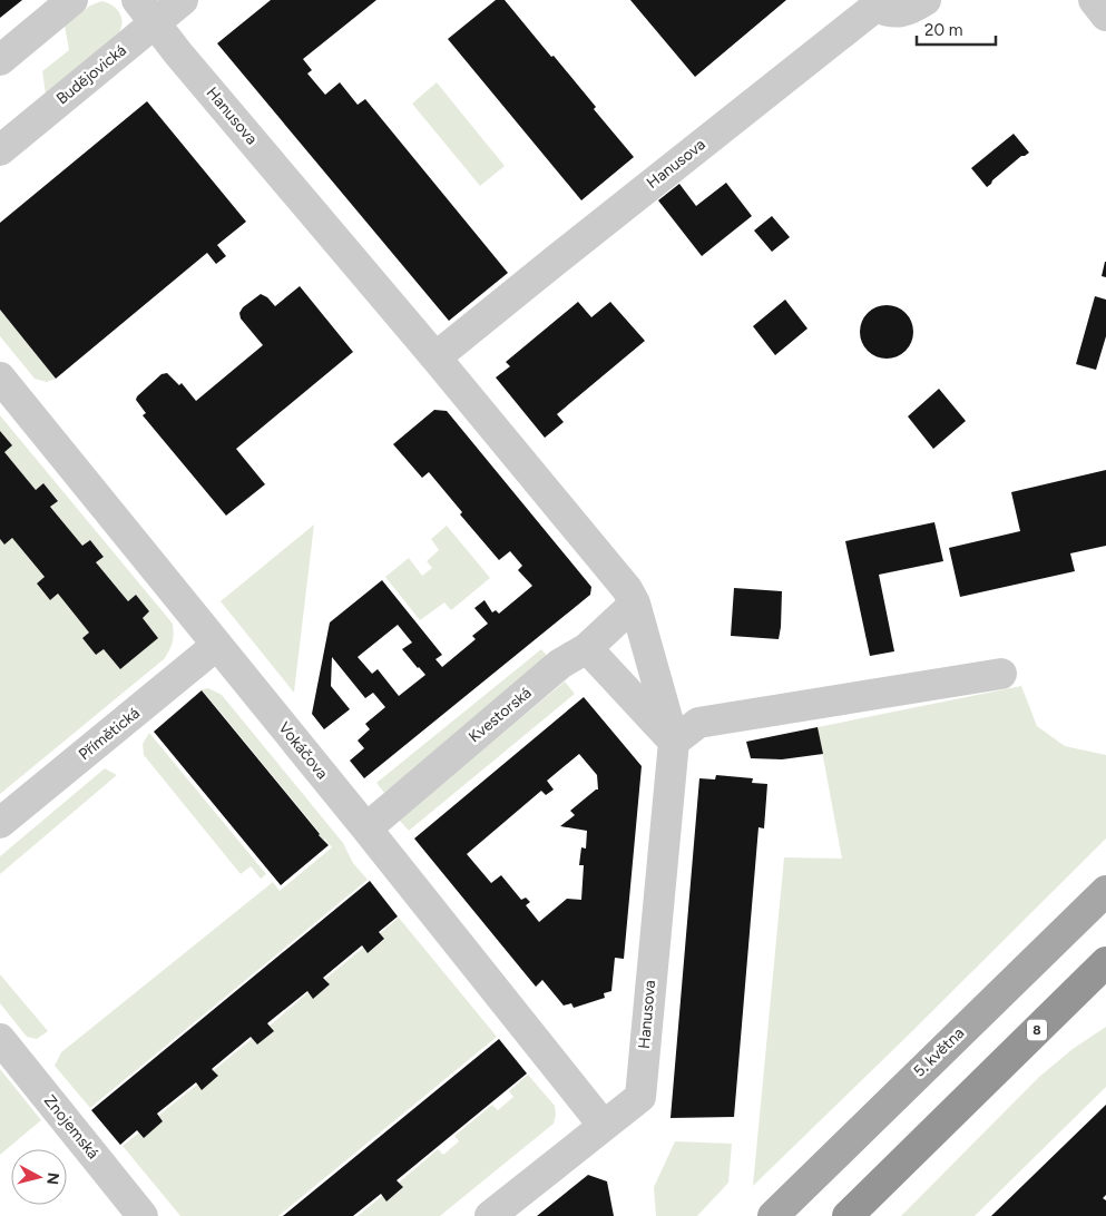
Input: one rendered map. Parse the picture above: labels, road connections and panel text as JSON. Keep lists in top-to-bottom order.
{
  "streets": {
    "highway": ["8"],
    "main road": ["5. května"],
    "street": [
      "Budějovická",
      "Hanusova",
      "Kvestorská",
      "Přímětická",
      "Vokáčova",
      "Znojemská"
    ]
  },
  "crossings": [
    ["Budějovická", "Hanusova"],
    ["Hanusova", "Kvestorská"],
    ["Hanusova", "Vokáčova"],
    ["Kvestorská", "Vokáčova"],
    ["Přímětická", "Vokáčova"]
  ],
  "scale_bar": "20 m",
  "north": "right"
}
